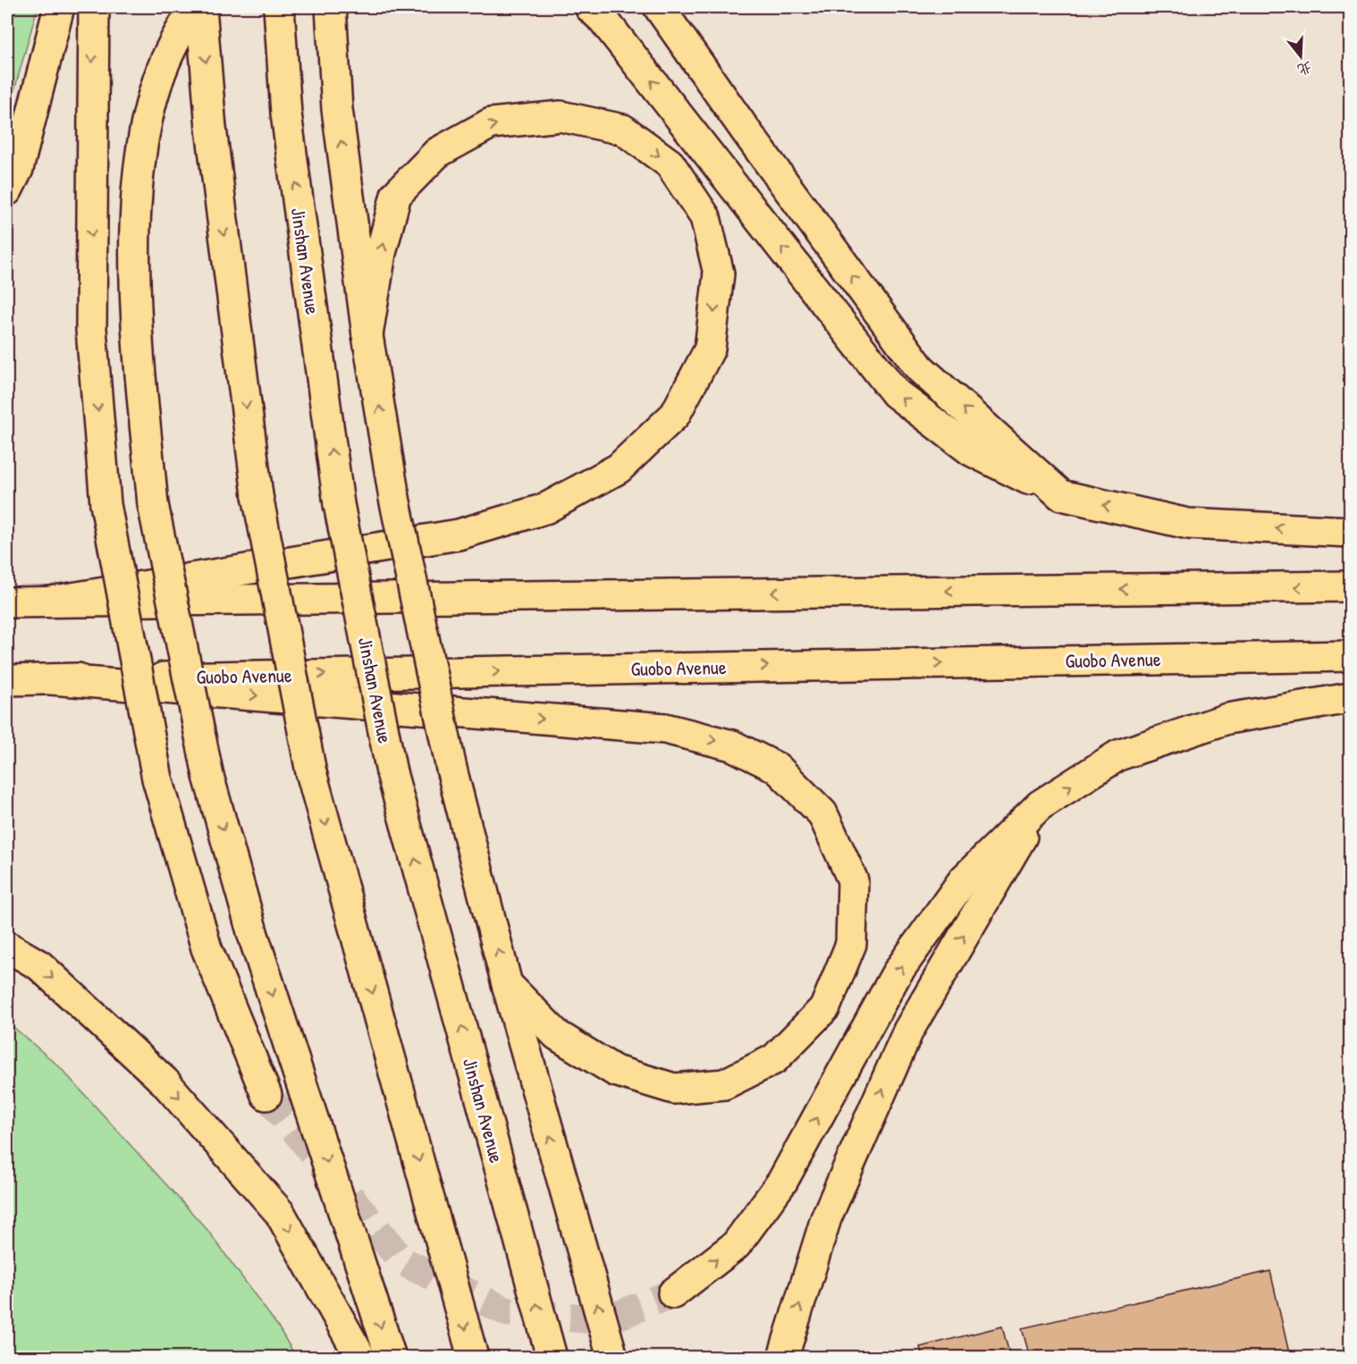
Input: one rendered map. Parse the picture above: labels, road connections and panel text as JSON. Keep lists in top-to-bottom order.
{
  "streets": {
    "main road": ["Jinshan Avenue", "Guobo Avenue"]
  },
  "north": "bottom"
}
